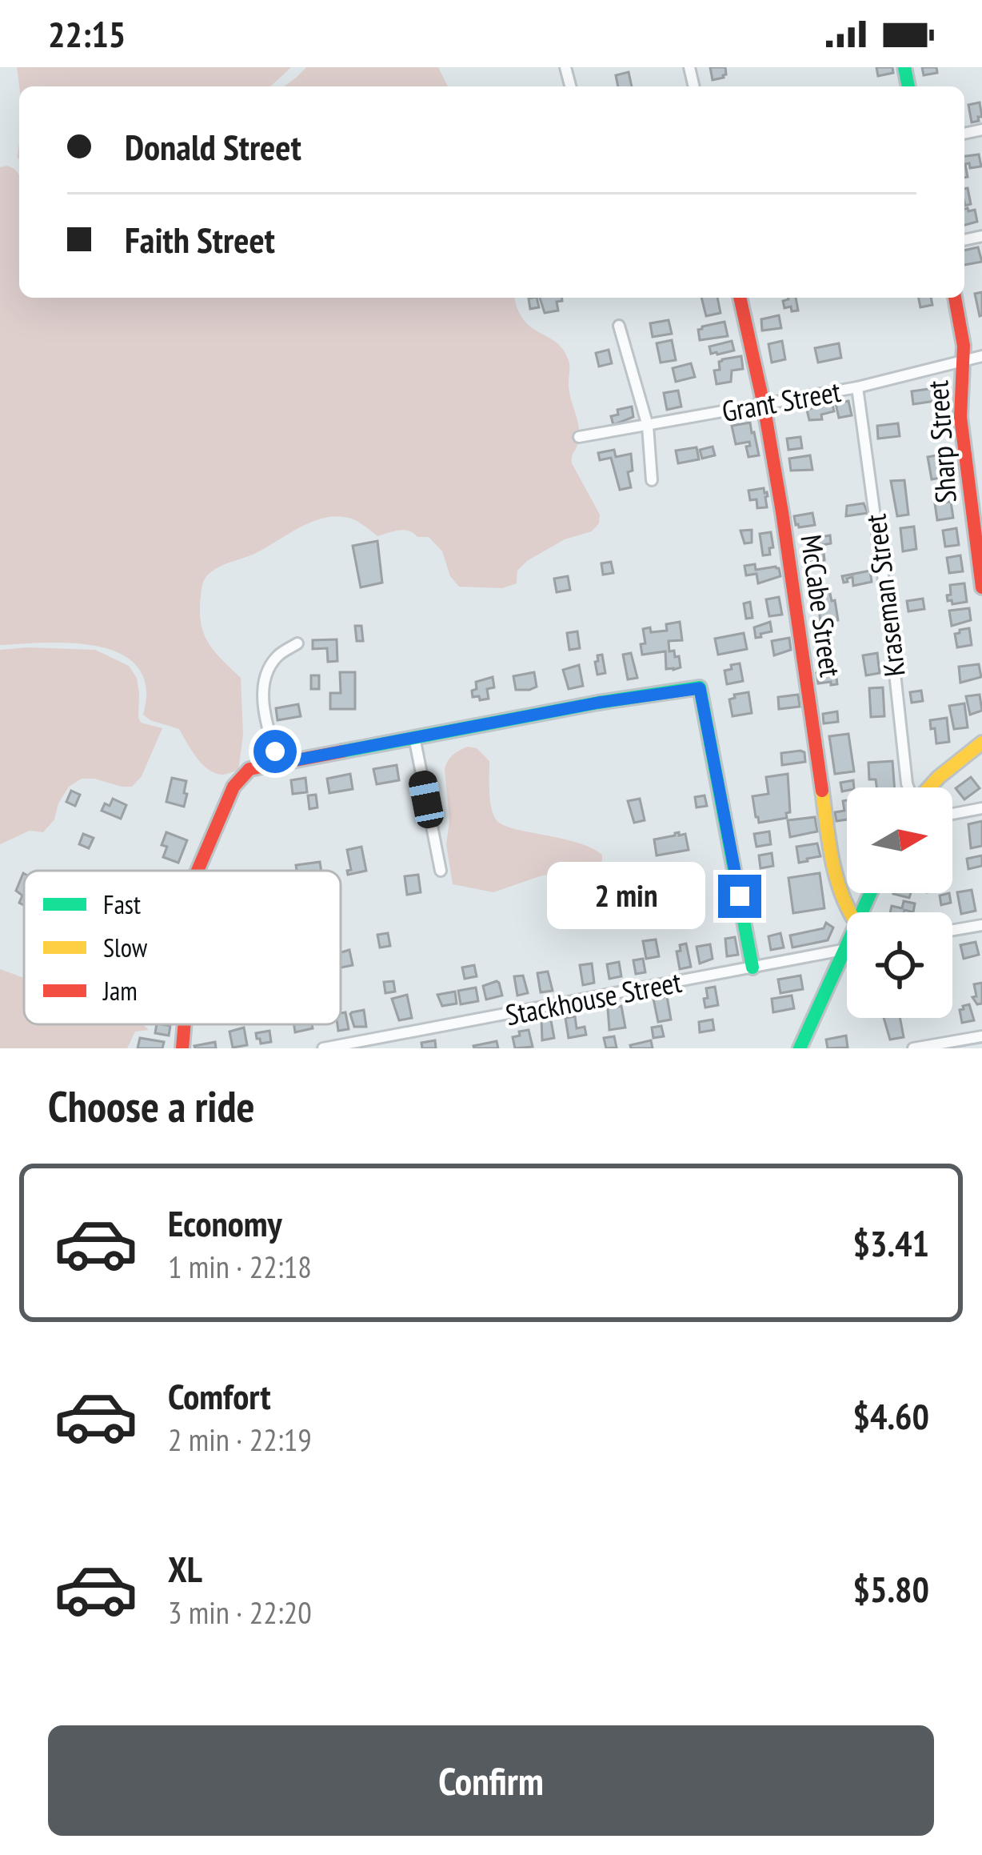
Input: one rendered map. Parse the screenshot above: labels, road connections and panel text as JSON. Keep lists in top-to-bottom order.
{
  "streets": {
    "street": [
      "Grant Street",
      "Sharp Street",
      "Kraseman Street",
      "McCabe Street",
      "Stackhouse Street"
    ]
  },
  "crossings": [
    ["Grant Street", "Sharp Street"],
    ["Grant Street", "Kraseman Street"],
    ["Grant Street", "McCabe Street"]
  ],
  "legend": ["Fast", "Slow", "Jam"],
  "north": "right",
  "page": {
    "status": "22:15",
    "banner": ["Donald Street", "Faith Street"],
    "bubble": "2 min",
    "heading": "Choose a ride",
    "list": [
      {
        "name": "Economy",
        "note": "1 min · 22:18",
        "value": "$3.41"
      },
      {
        "name": "Comfort",
        "note": "2 min · 22:19",
        "value": "$4.60"
      },
      {
        "name": "XL",
        "note": "3 min · 22:20",
        "value": "$5.80"
      }
    ],
    "buttons": "Confirm"
  }
}
